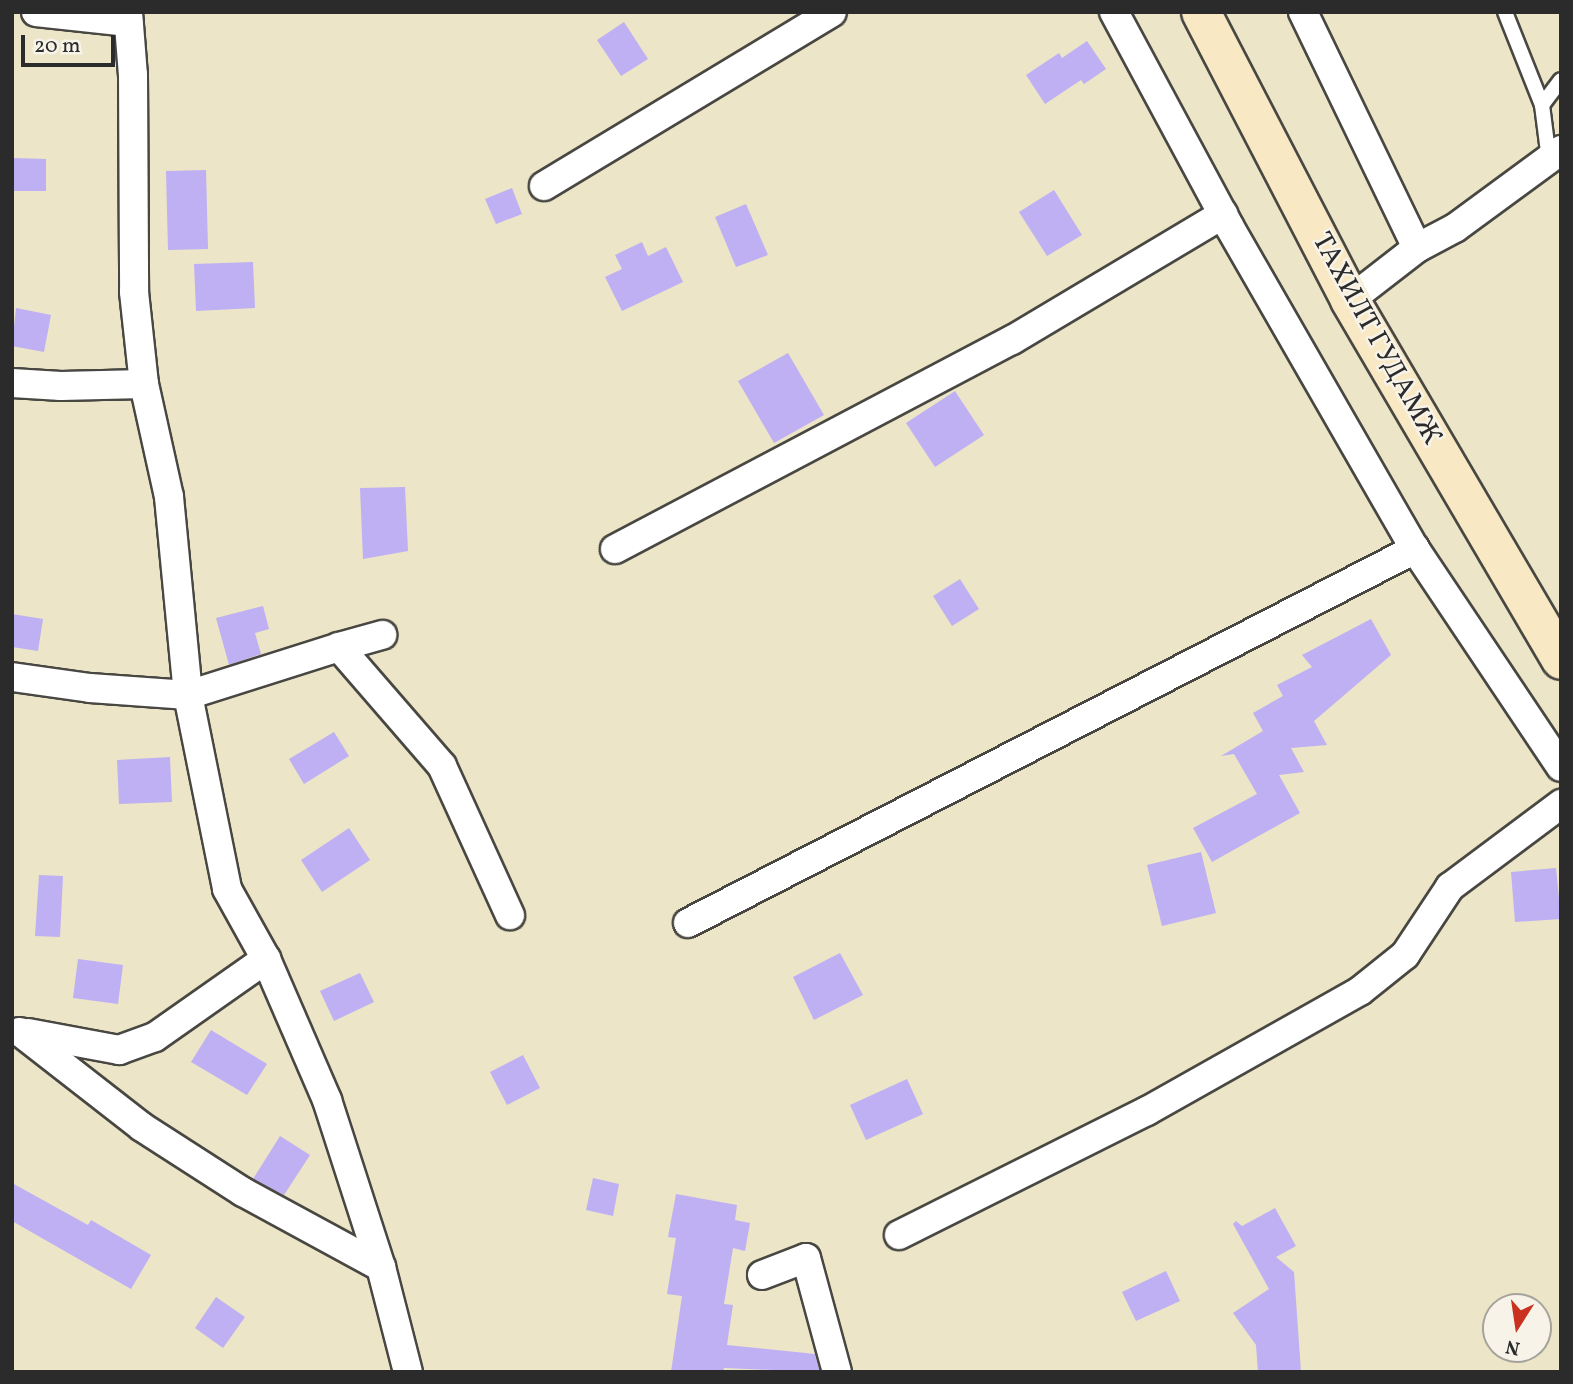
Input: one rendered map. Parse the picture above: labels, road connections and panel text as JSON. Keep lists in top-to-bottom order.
{
  "streets": {
    "main road": ["ТАХИЛТ ГУДАМЖ"]
  },
  "scale_bar": "20 m",
  "north": "bottom"
}
